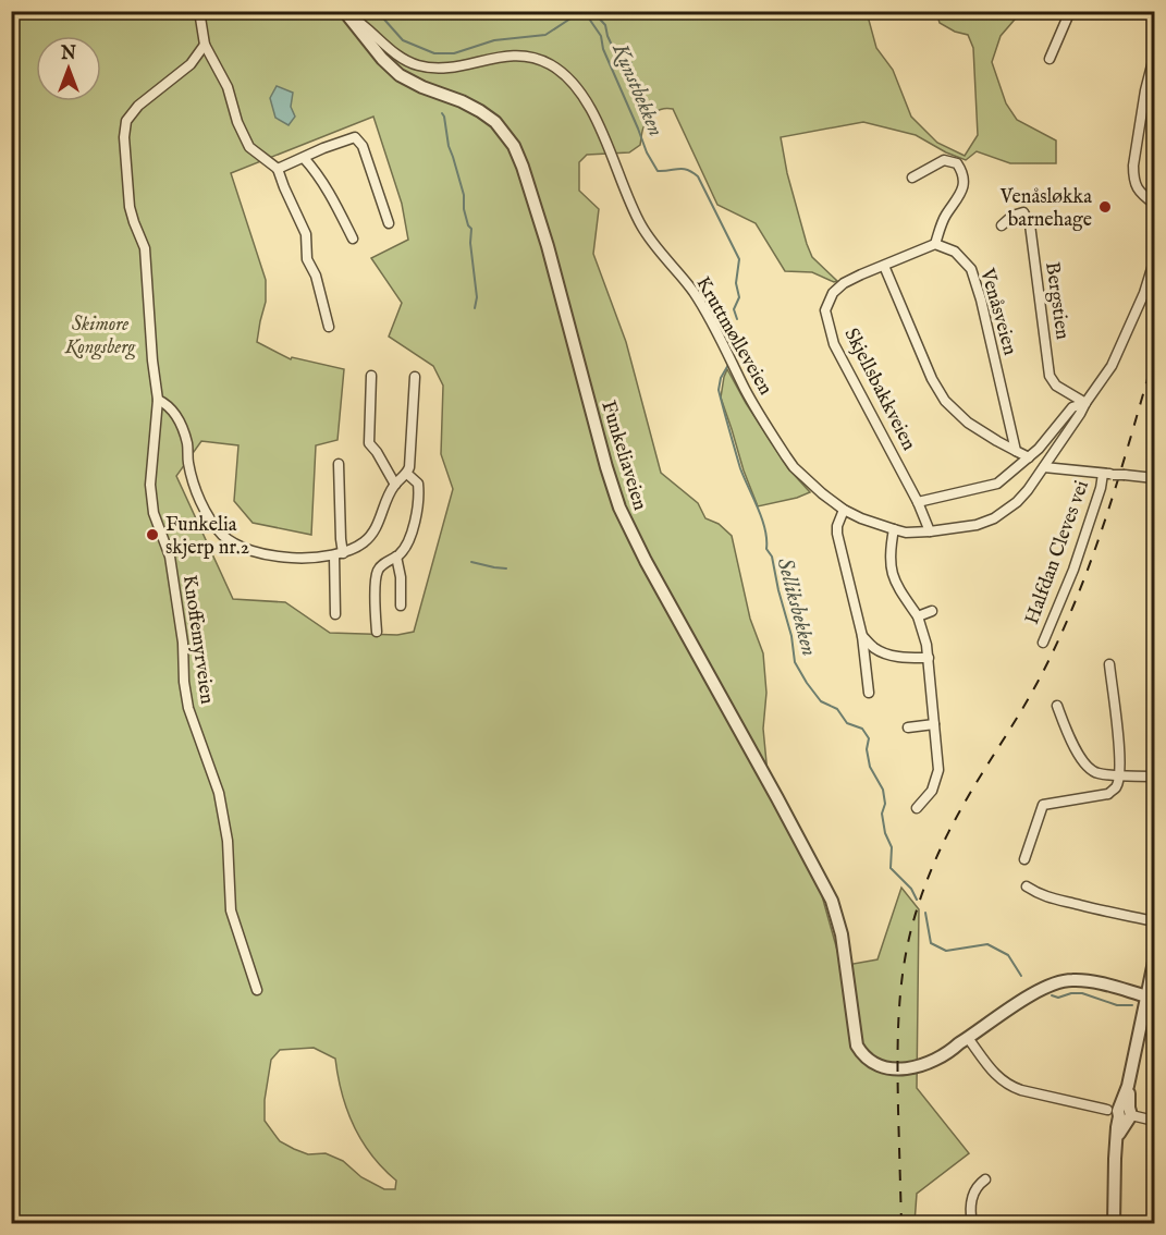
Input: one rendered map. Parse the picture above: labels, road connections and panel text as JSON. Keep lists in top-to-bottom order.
{
  "streets": {
    "street": [
      "Bergstien",
      "Venåsveien",
      "Kruttmølleveien",
      "Skjellsbakkveien",
      "Funkeliaveien",
      "Halfdan Cleves vei",
      "Knoffemyrveien"
    ]
  },
  "crossings": [
    ["Bergstien", "Kruttmølleveien"],
    ["Venåsveien", "Skjellsbakkveien"],
    ["Kruttmølleveien", "Skjellsbakkveien"],
    ["Kruttmølleveien", "Funkeliaveien"]
  ],
  "water": ["Kunstbekken", "Selliksbekken"],
  "parks": ["Skimore Kongsberg"],
  "places": ["Venåsløkka barnehage", "Funkelia skjerp nr.2"],
  "north": "top"
}
